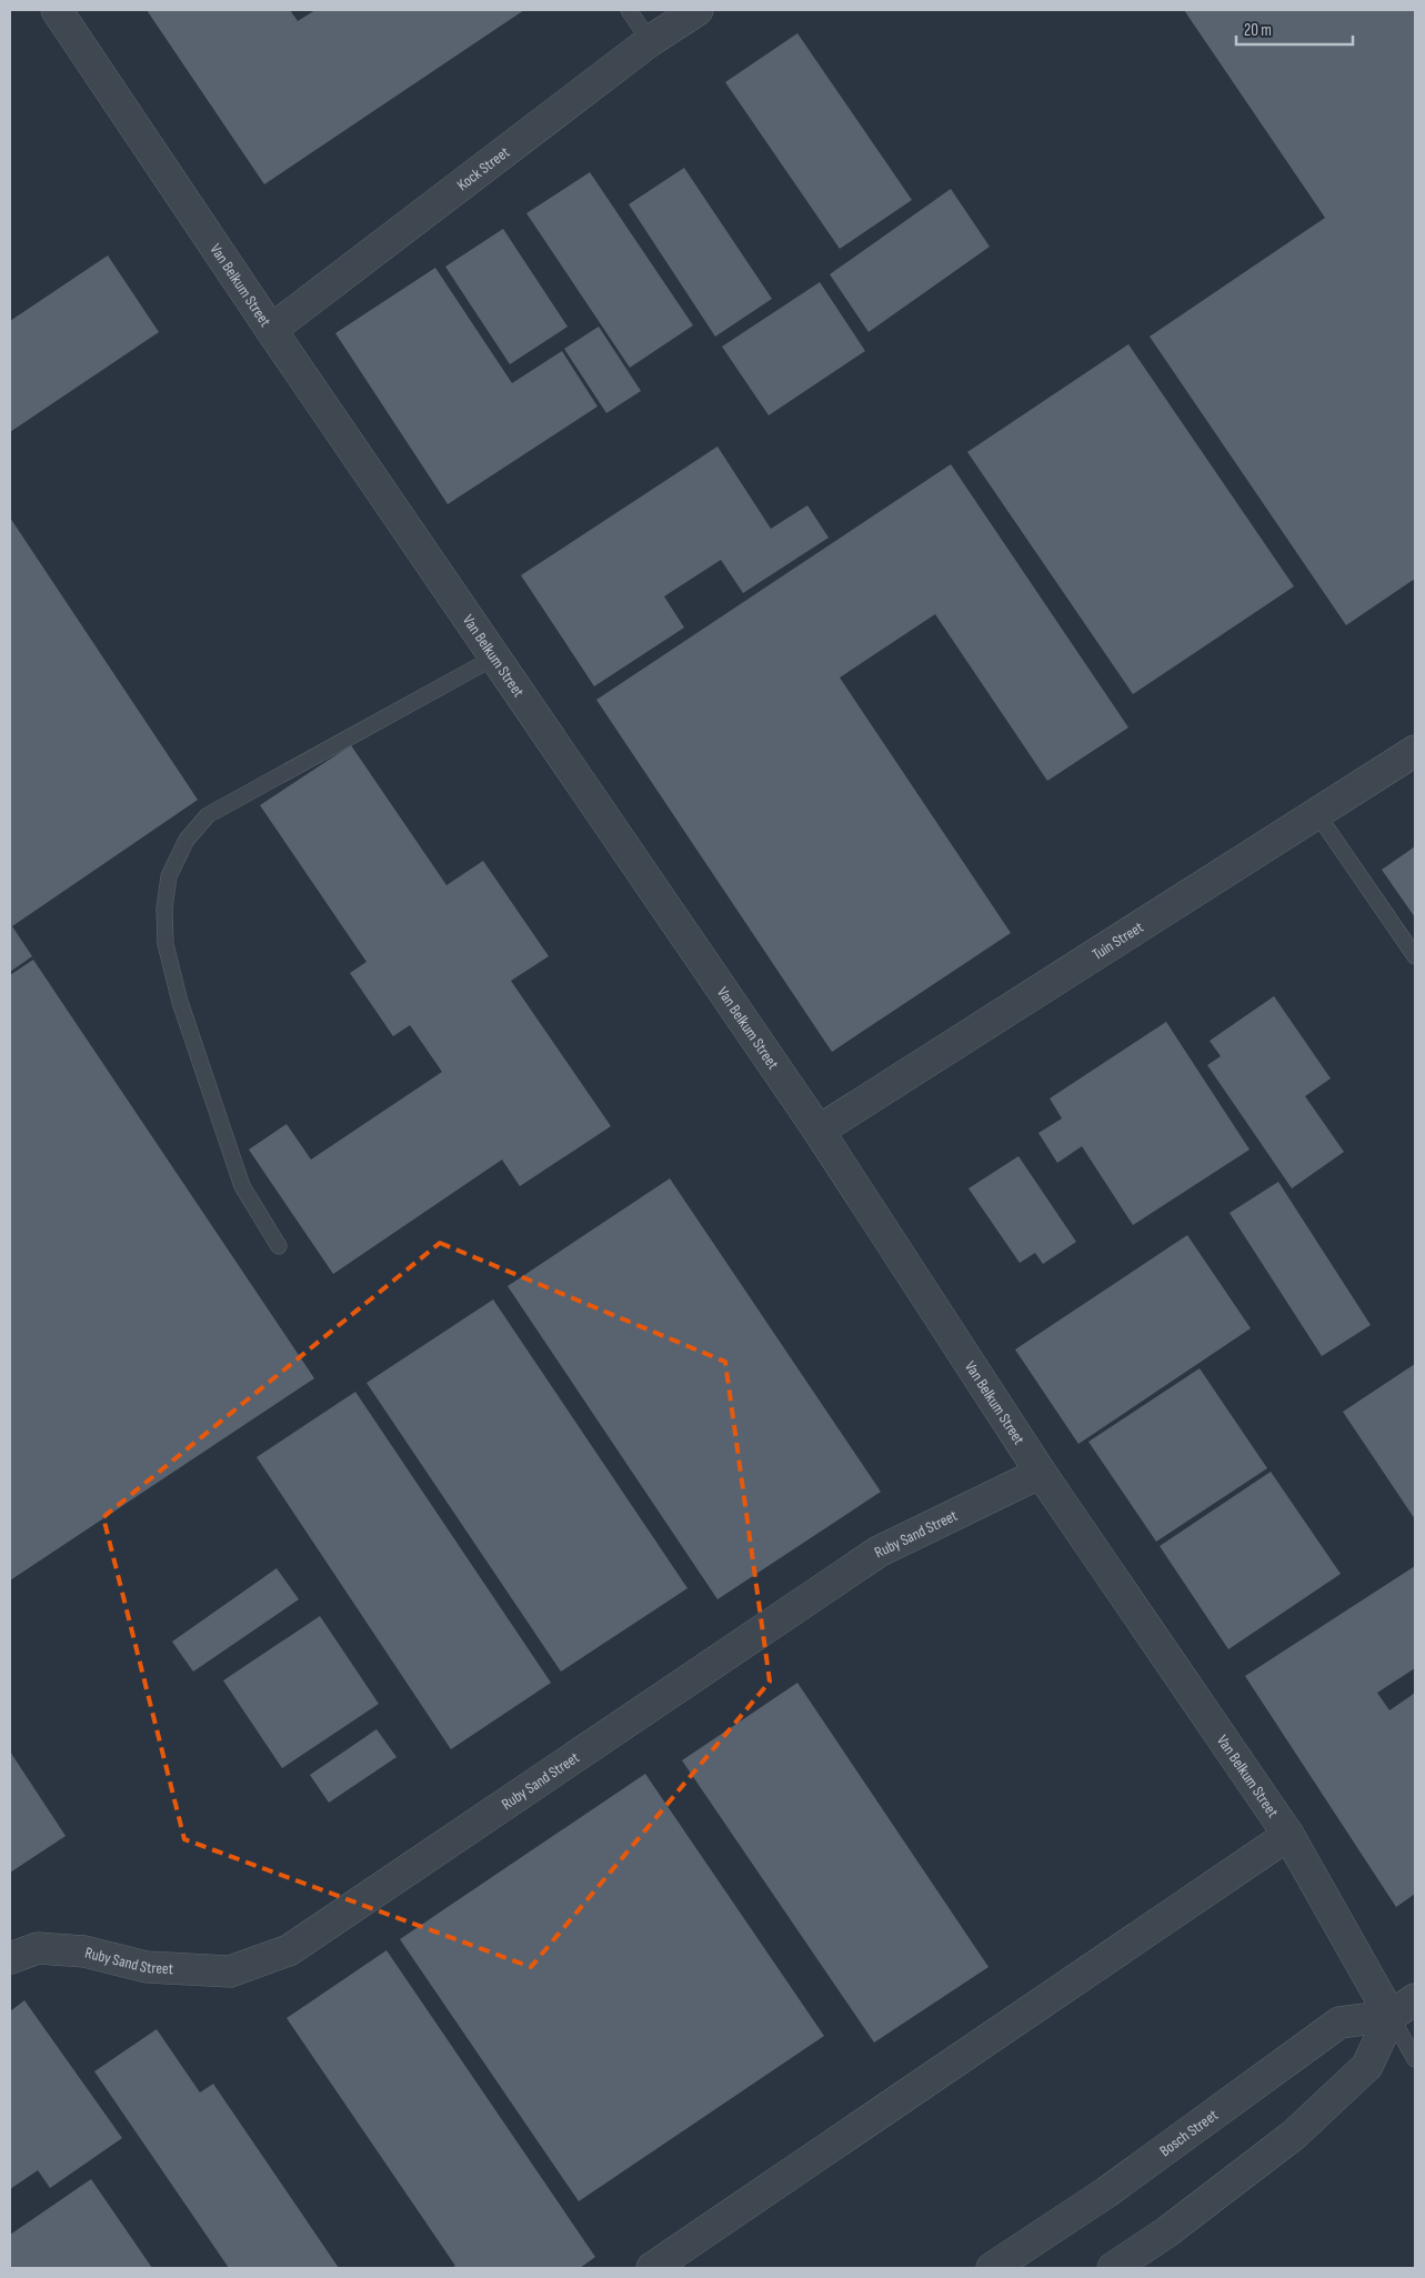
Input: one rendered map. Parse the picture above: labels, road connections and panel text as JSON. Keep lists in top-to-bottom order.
{
  "streets": {
    "street": [
      "Kock Street",
      "Van Belkum Street",
      "Tuin Street",
      "Ruby Sand Street",
      "Bosch Street"
    ]
  },
  "crossings": [
    ["Kock Street", "Van Belkum Street"],
    ["Van Belkum Street", "Tuin Street"],
    ["Van Belkum Street", "Ruby Sand Street"],
    ["Van Belkum Street", "Bosch Street"]
  ],
  "scale_bar": "20 m"
}
